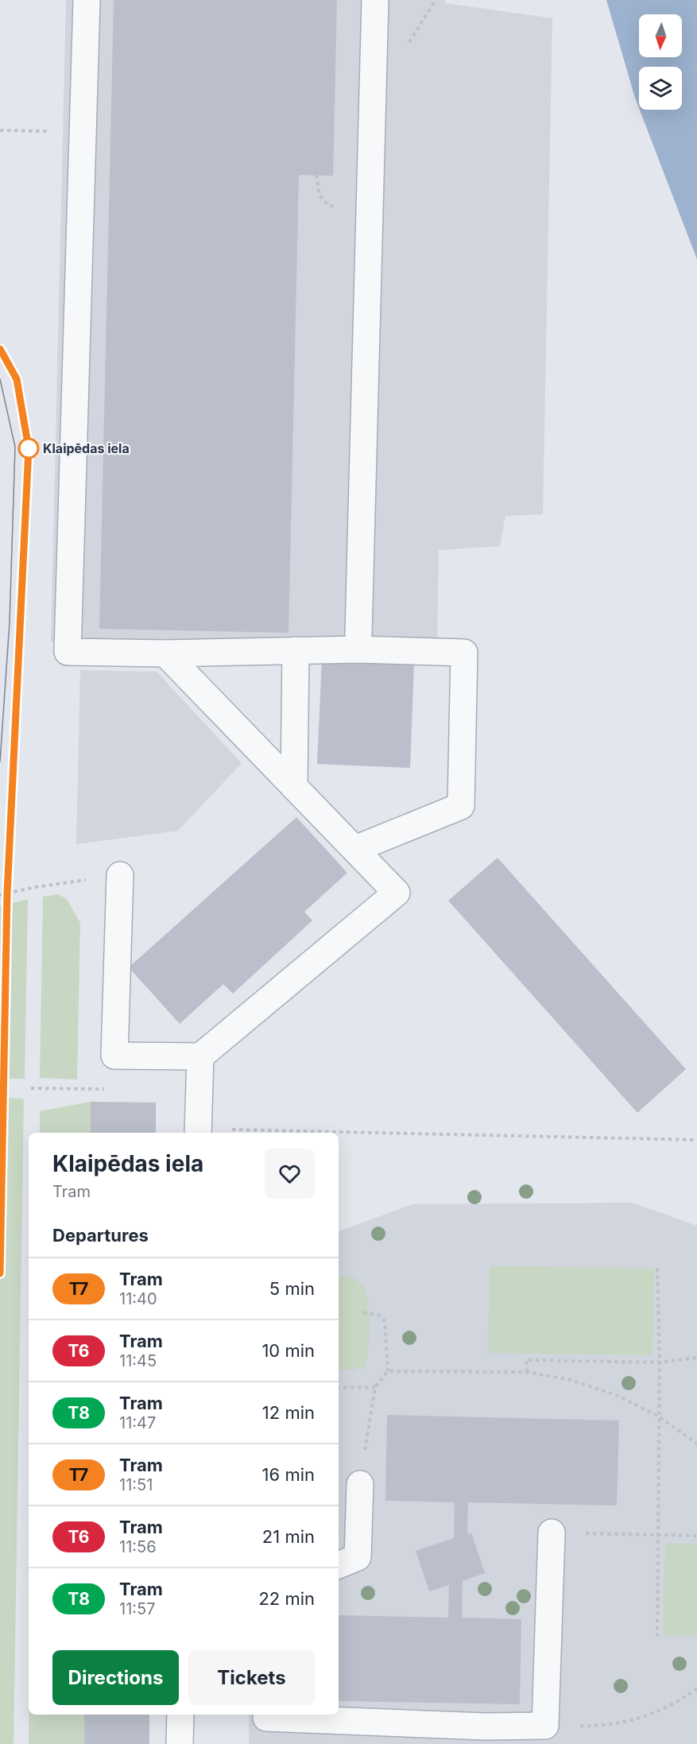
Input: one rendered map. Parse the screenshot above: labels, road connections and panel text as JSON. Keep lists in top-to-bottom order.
{
  "places": ["Klaipēdas iela"],
  "lines": ["tram line T7"],
  "north": "bottom",
  "page": {
    "heading": [
      ["Klaipēdas iela", "Tram"],
      "Departures"
    ],
    "list": [
      {
        "mark": "T7",
        "name": "Tram",
        "note": "11:40",
        "value": "5 min"
      },
      {
        "mark": "T6",
        "name": "Tram",
        "note": "11:45",
        "value": "10 min"
      },
      {
        "mark": "T8",
        "name": "Tram",
        "note": "11:47",
        "value": "12 min"
      },
      {
        "mark": "T7",
        "name": "Tram",
        "note": "11:51",
        "value": "16 min"
      },
      {
        "mark": "T6",
        "name": "Tram",
        "note": "11:56",
        "value": "21 min"
      },
      {
        "mark": "T8",
        "name": "Tram",
        "note": "11:57",
        "value": "22 min"
      }
    ],
    "buttons": ["Directions", "Tickets"]
  }
}
